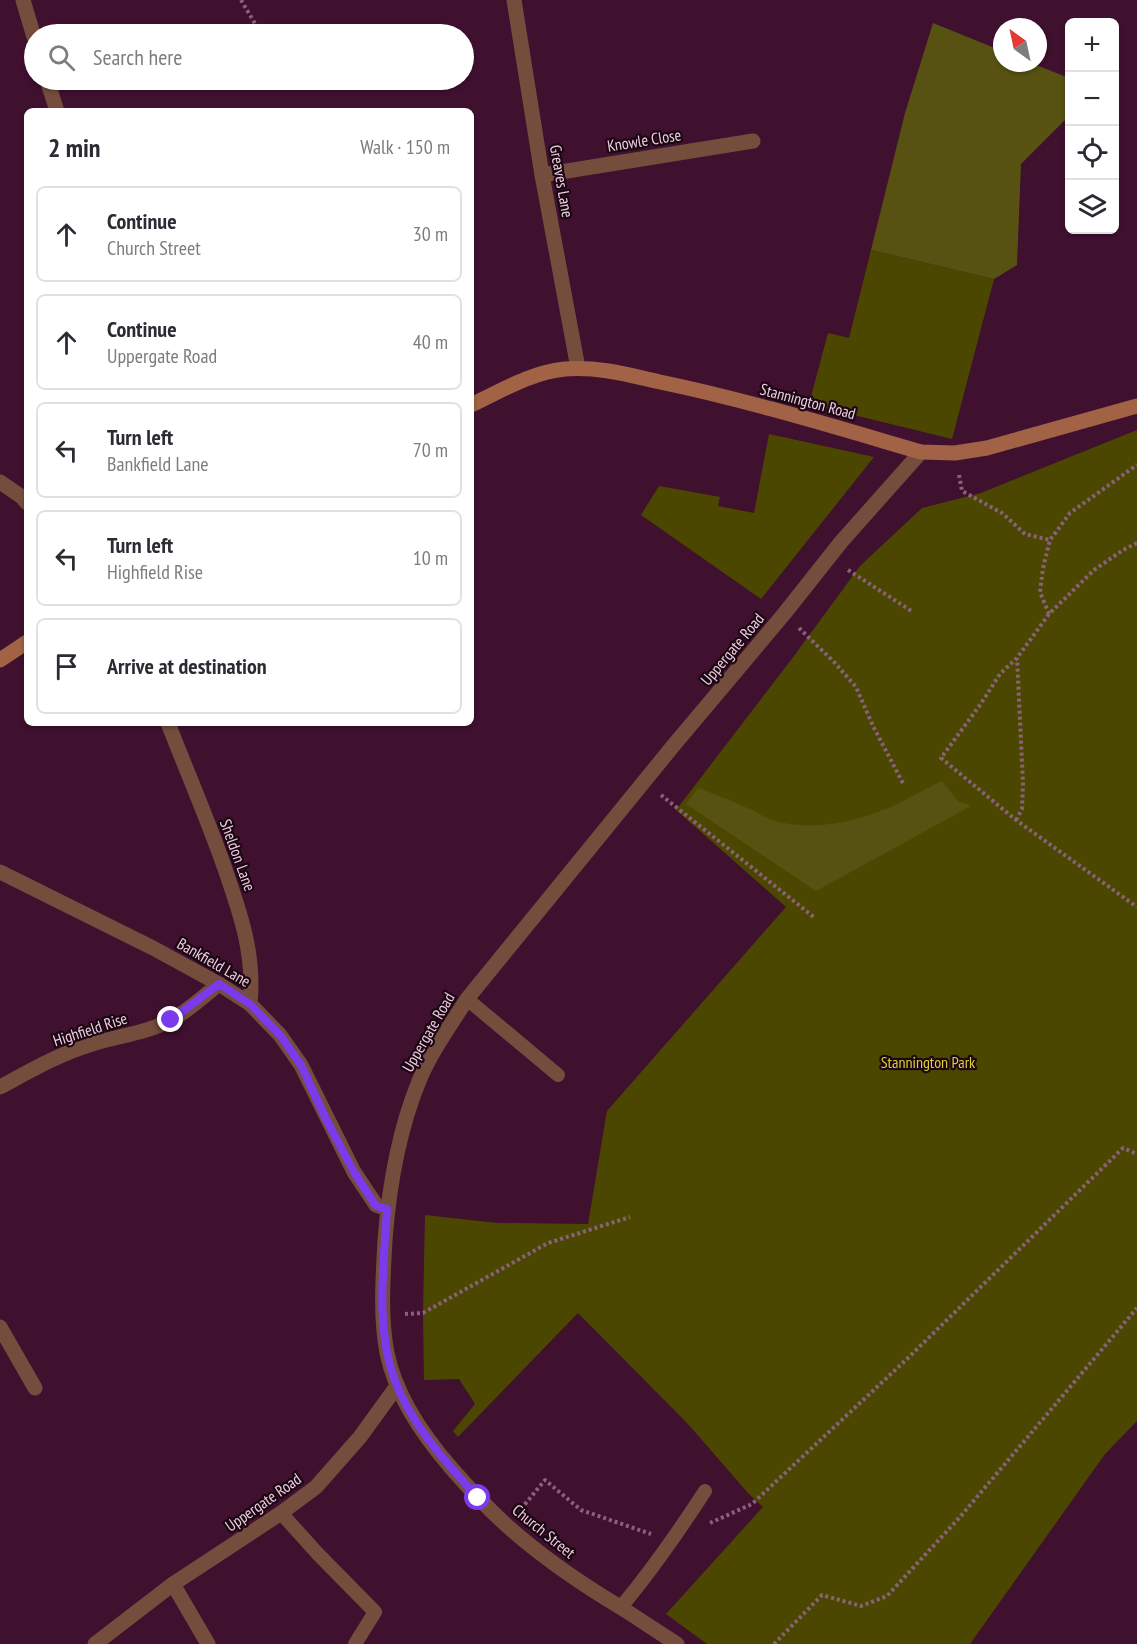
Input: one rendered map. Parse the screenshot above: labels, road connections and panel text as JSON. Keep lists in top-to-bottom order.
{
  "streets": {
    "main road": ["Stannington Road"],
    "street": [
      "Knowle Close",
      "Greaves Lane",
      "Uppergate Road",
      "Sheldon Lane",
      "Bankfield Lane",
      "Highfield Rise",
      "Church Street"
    ]
  },
  "crossings": [
    ["Knowle Close", "Greaves Lane"],
    ["Greaves Lane", "Stannington Road"],
    ["Stannington Road", "Uppergate Road"],
    ["Uppergate Road", "Bankfield Lane"],
    ["Uppergate Road", "Church Street"],
    ["Sheldon Lane", "Bankfield Lane"],
    ["Bankfield Lane", "Highfield Rise"]
  ],
  "parks": ["Stannington Park"],
  "north": "top left",
  "page": {
    "map_buttons": ["+", "−"],
    "search": "Search here",
    "heading": ["2 min", "Walk · 150 m"],
    "list": [
      ["Continue", "Church Street", "30 m"],
      ["Continue", "Uppergate Road", "40 m"],
      ["Turn left", "Bankfield Lane", "70 m"],
      ["Turn left", "Highfield Rise", "10 m"],
      "Arrive at destination"
    ]
  }
}
